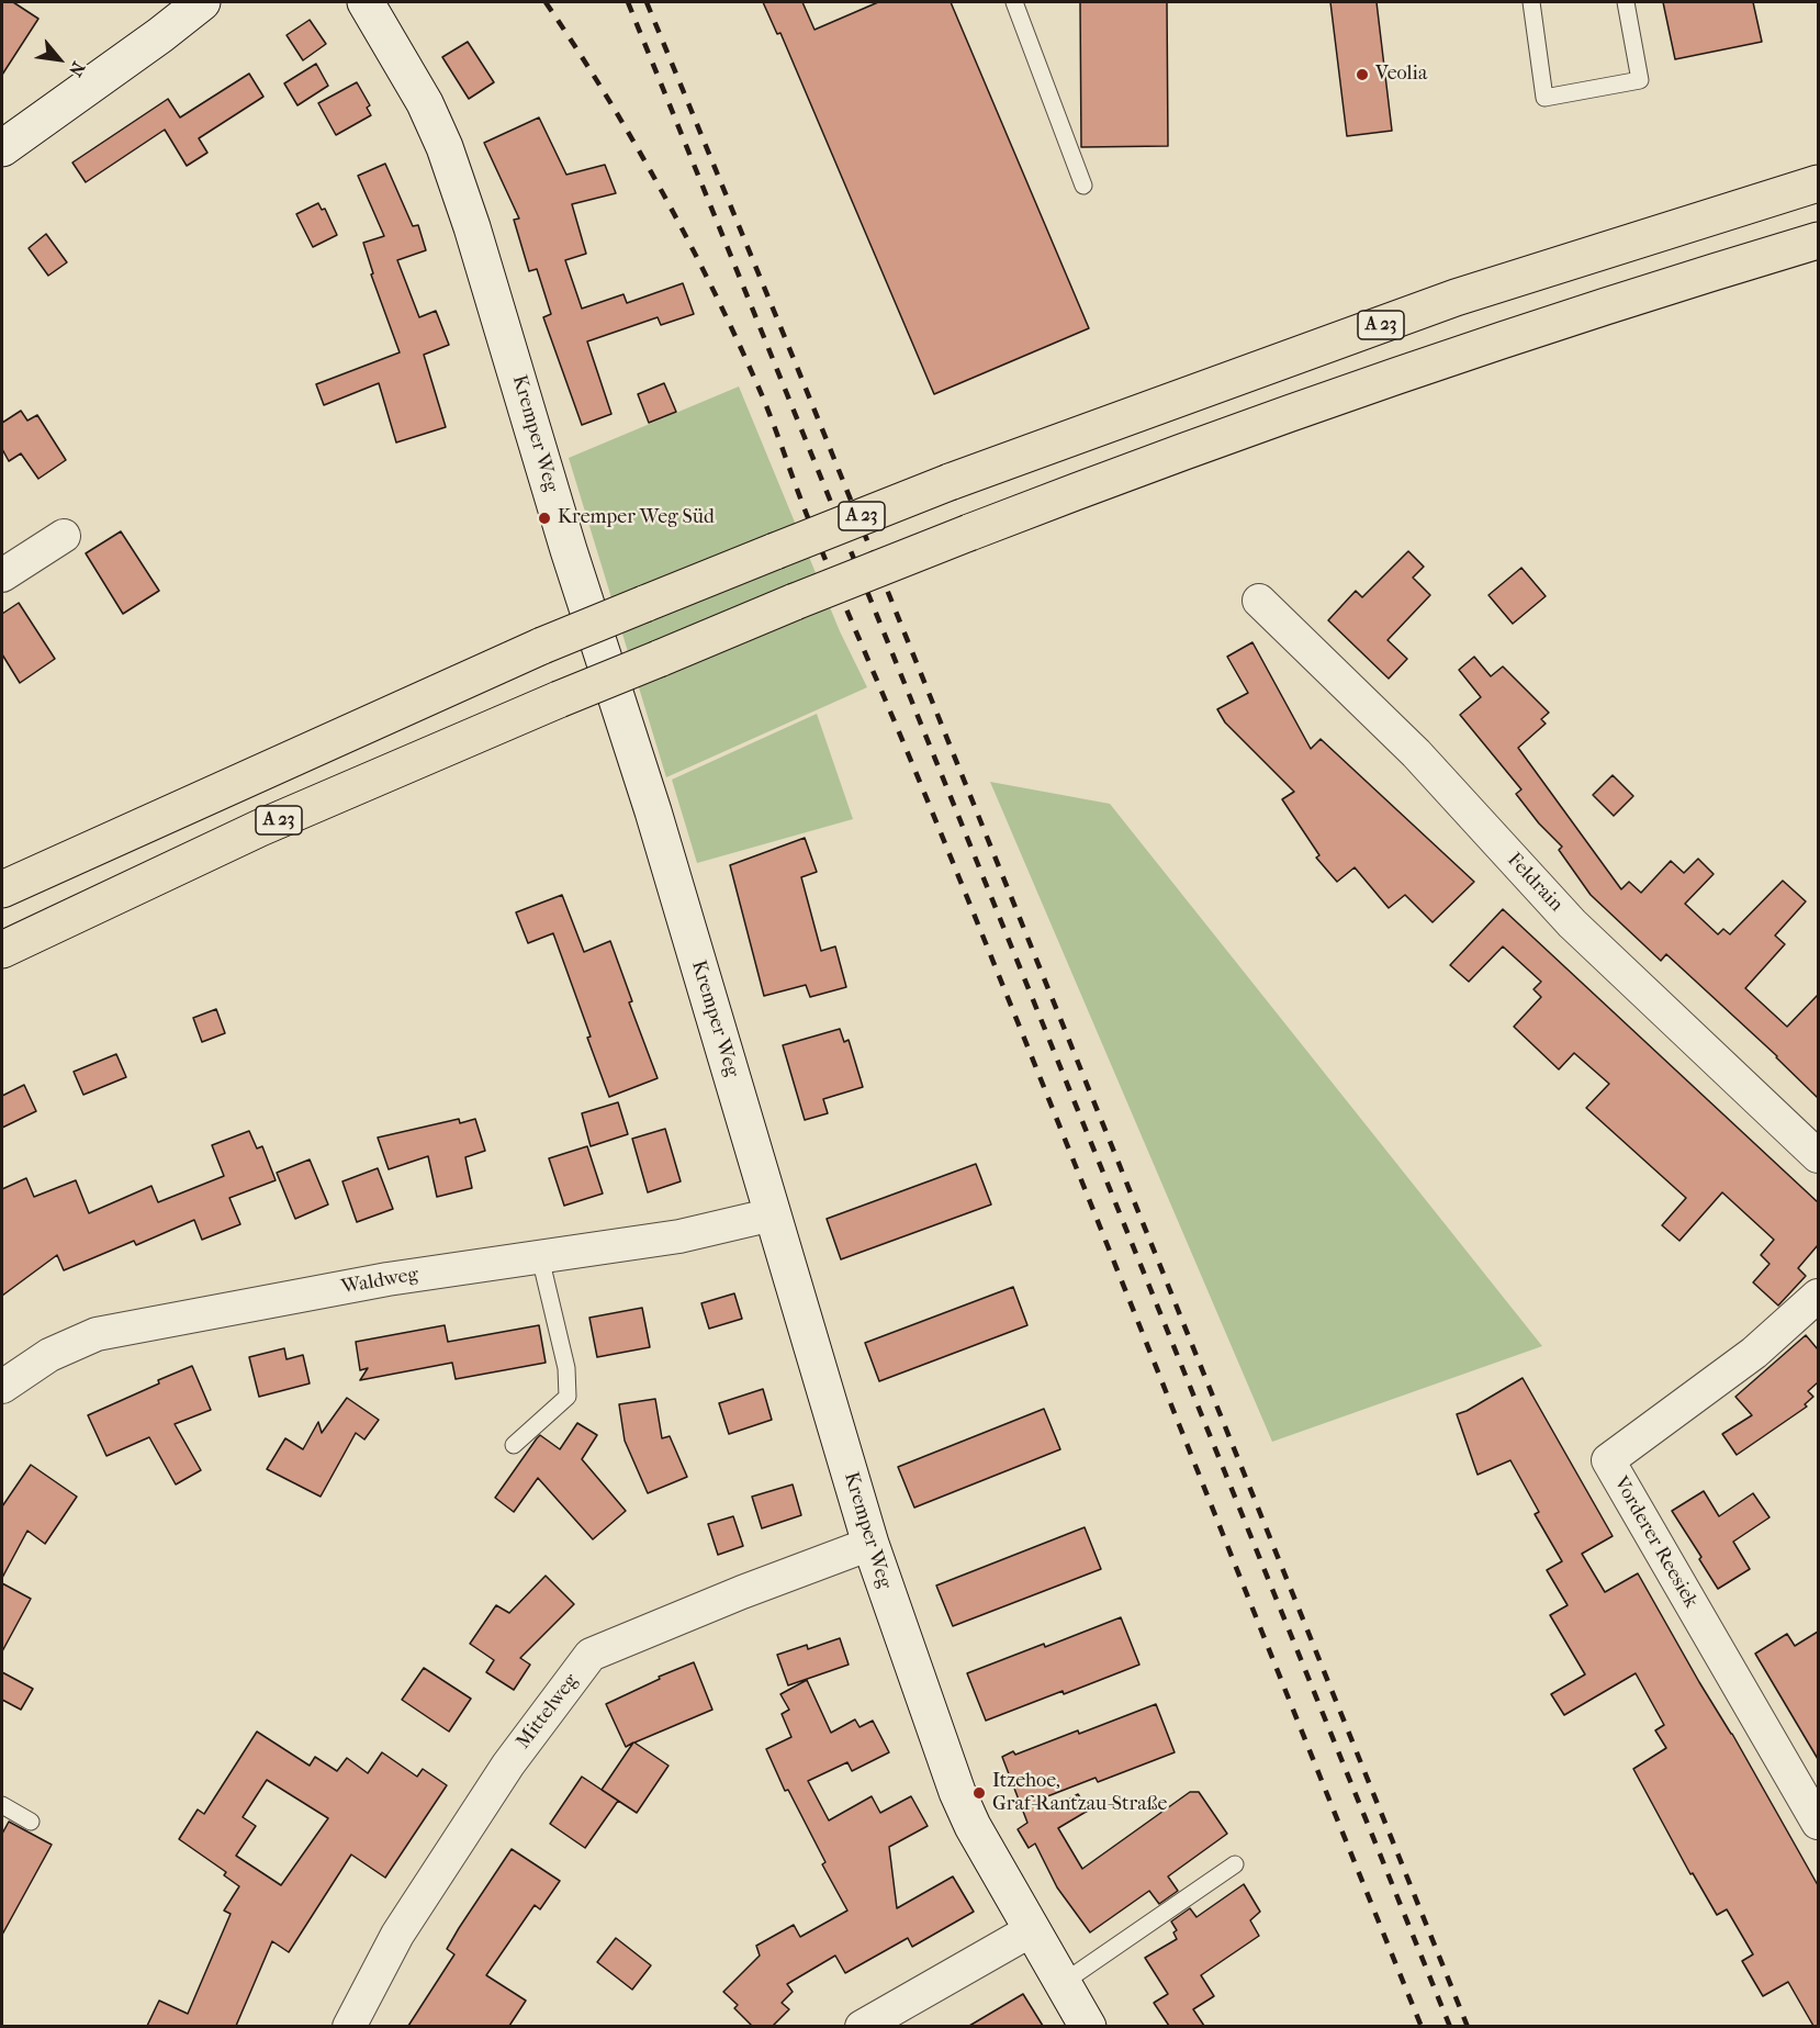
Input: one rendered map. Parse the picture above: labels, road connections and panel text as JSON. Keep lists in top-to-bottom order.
{
  "streets": {
    "highway": ["A 23"],
    "street": [
      "Kremper Weg",
      "Feldrain",
      "Waldweg",
      "Vorderer Reesiek",
      "Mittelweg"
    ]
  },
  "crossings": [
    ["Kremper Weg", "Waldweg"],
    ["Kremper Weg", "Mittelweg"]
  ],
  "places": ["Veolia", "Kremper Weg Süd", "Itzehoe, Graf-Rantzau-Straße"],
  "north": "bottom right"
}
